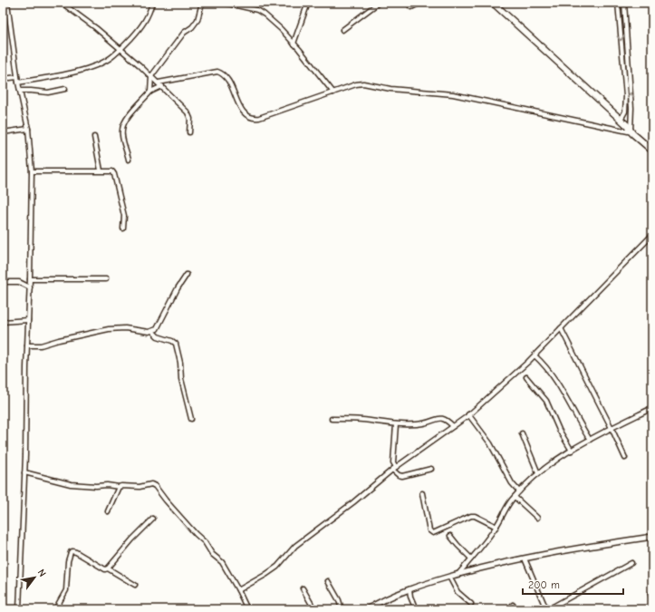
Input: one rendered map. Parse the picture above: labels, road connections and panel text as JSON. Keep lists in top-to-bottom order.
{
  "scale_bar": "200 m",
  "north": "top right"
}
